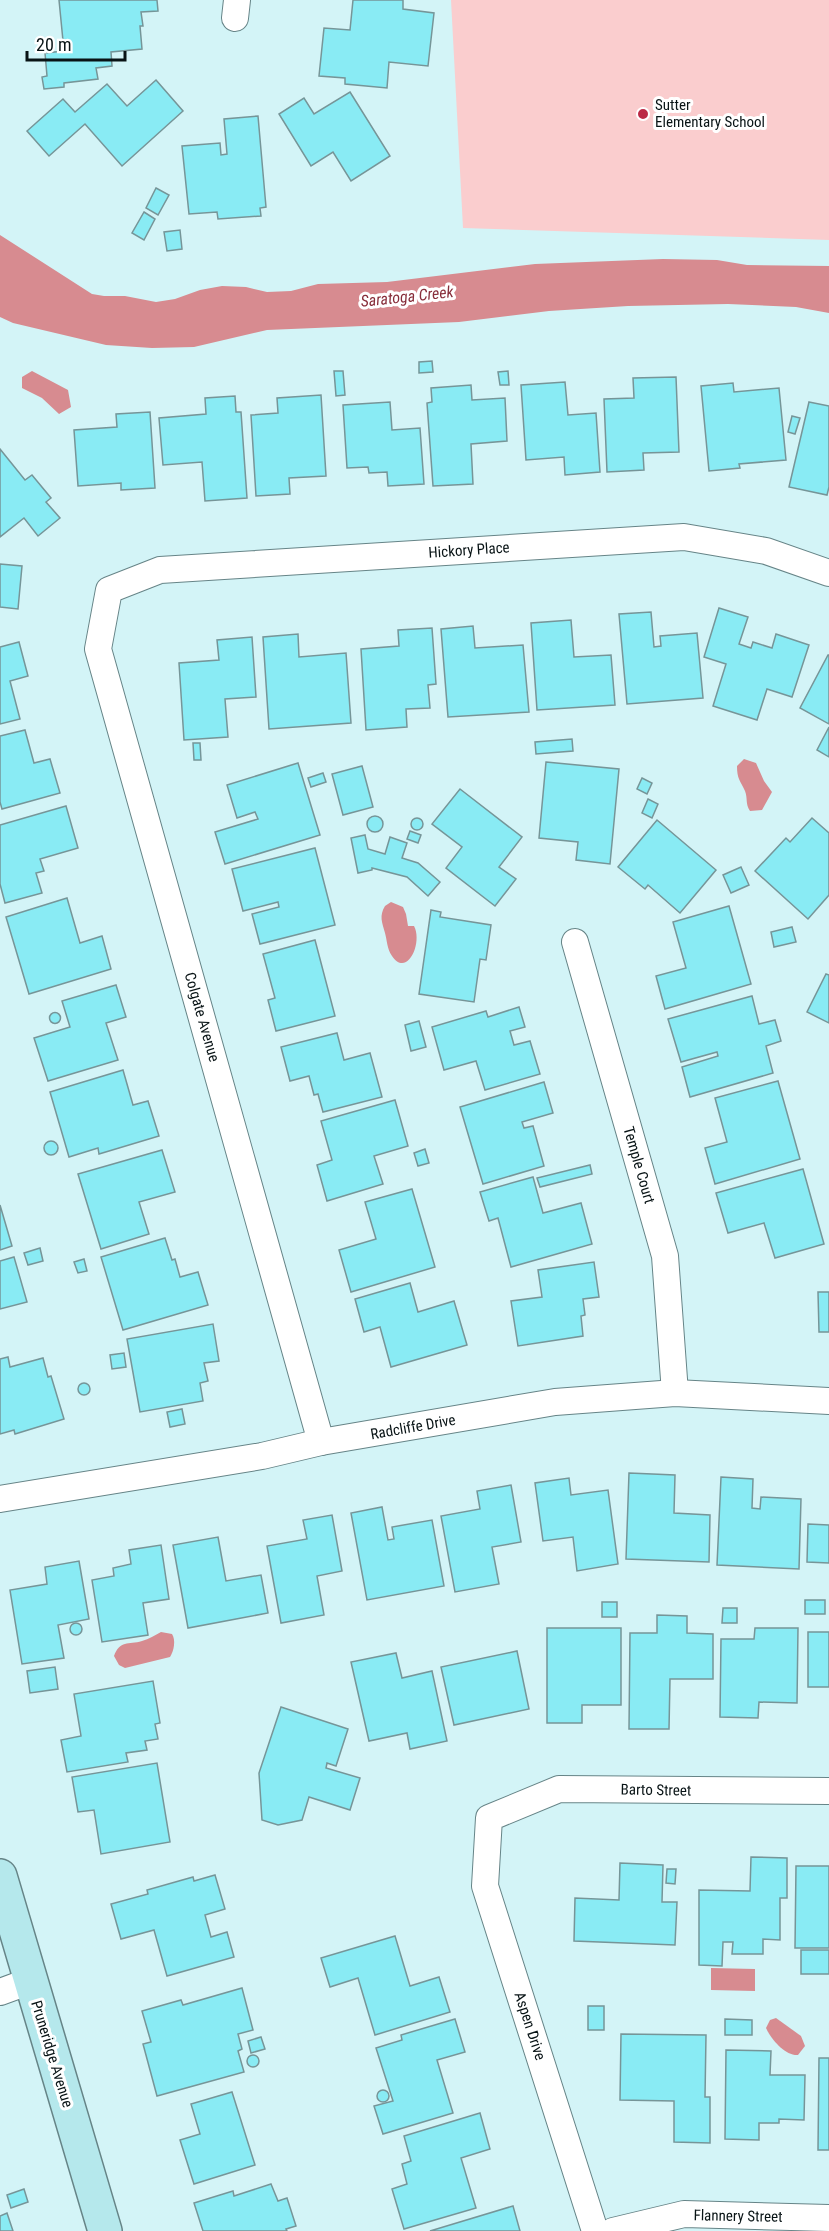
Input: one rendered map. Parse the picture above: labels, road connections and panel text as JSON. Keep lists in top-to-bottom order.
{
  "streets": {
    "main road": ["Pruneridge Avenue"],
    "street": [
      "Hickory Place",
      "Colgate Avenue",
      "Temple Court",
      "Radcliffe Drive",
      "Barto Street",
      "Aspen Drive",
      "Flannery Street"
    ]
  },
  "crossings": [
    ["Hickory Place", "Colgate Avenue"],
    ["Colgate Avenue", "Radcliffe Drive"],
    ["Temple Court", "Radcliffe Drive"],
    ["Barto Street", "Aspen Drive"]
  ],
  "water": ["Saratoga Creek"],
  "places": ["Sutter Elementary School"],
  "scale_bar": "20 m"
}
